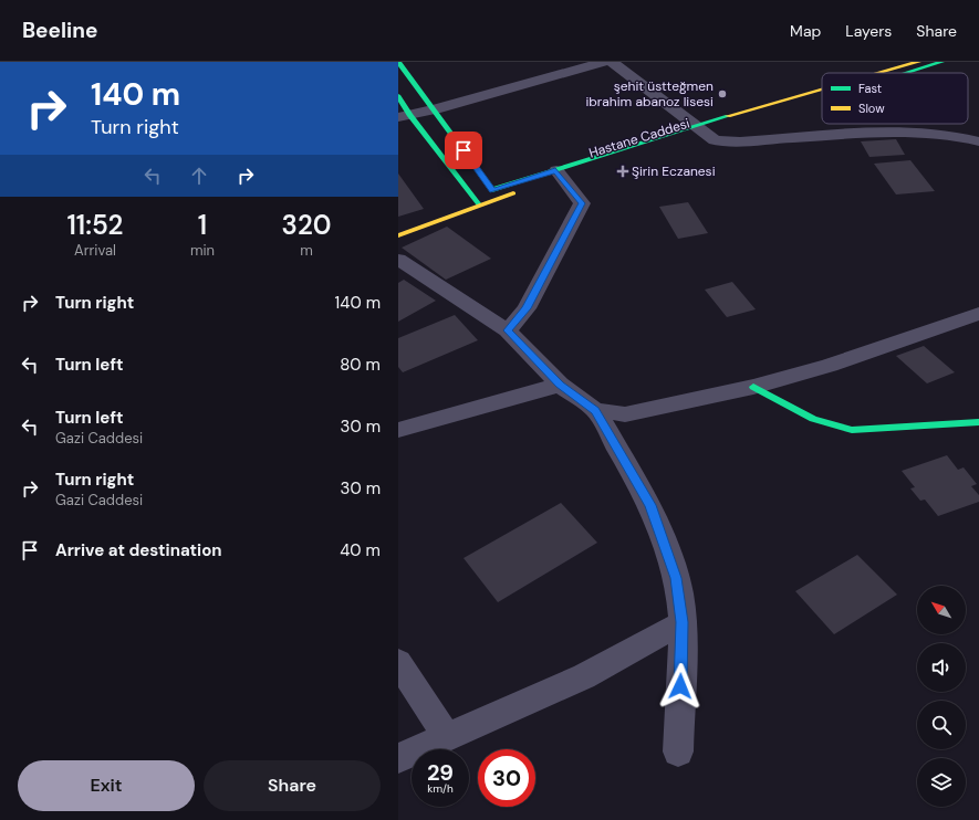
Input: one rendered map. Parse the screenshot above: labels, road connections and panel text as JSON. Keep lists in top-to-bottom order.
{
  "streets": {
    "main road": ["Hastane Caddesi"]
  },
  "places": {
    "other": ["şehit üstteğmen ibrahim abanoz lisesi"],
    "health": ["Şirin Eczanesi"]
  },
  "legend": ["Fast", "Slow"],
  "north": "top left",
  "page": {
    "header": "Beeline",
    "nav": ["Map", "Layers", "Share"],
    "turn": ["140 m", "Turn right"],
    "eta": [
      "11:52",
      "Arrival",
      "1",
      "min",
      "320",
      "m"
    ],
    "list": [
      {
        "name": "Turn right",
        "value": "140 m"
      },
      {
        "name": "Turn left",
        "value": "80 m"
      },
      {
        "name": "Turn left",
        "note": "Gazi Caddesi",
        "value": "30 m"
      },
      {
        "name": "Turn right",
        "note": "Gazi Caddesi",
        "value": "30 m"
      },
      {
        "name": "Arrive at destination",
        "value": "40 m"
      }
    ],
    "speed": "29 km/h",
    "limit": "30",
    "buttons": ["Exit", "Share"]
  }
}
